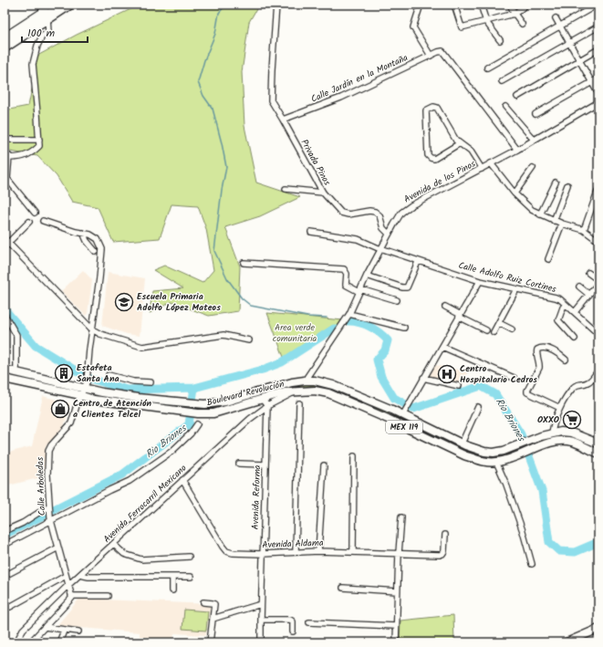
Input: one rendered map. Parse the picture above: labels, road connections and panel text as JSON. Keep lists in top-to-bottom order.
{
  "streets": {
    "main road": ["Boulevard Revolución", "MEX 119"],
    "street": [
      "Calle Jardín en la Montaña",
      "Privada Pinos",
      "Avenida de los Pinos",
      "Calle Adolfo Ruiz Cortines",
      "Calle Arboledas",
      "Avenida Reforma",
      "Avenida Ferrocarril Mexicano",
      "Avenida Aldama"
    ]
  },
  "crossings": [
    ["Calle Jardín en la Montaña", "Privada Pinos"],
    ["Calle Jardín en la Montaña", "Avenida de los Pinos"],
    ["Privada Pinos", "Avenida de los Pinos"],
    ["Avenida de los Pinos", "Calle Adolfo Ruiz Cortines"],
    ["Avenida de los Pinos", "Boulevard Revolución"],
    ["Boulevard Revolución", "MEX 119"],
    ["Boulevard Revolución", "Avenida Ferrocarril Mexicano"],
    ["MEX 119", "Calle Arboledas"],
    ["Calle Arboledas", "Avenida Ferrocarril Mexicano"],
    ["Avenida Reforma", "Avenida Ferrocarril Mexicano"],
    ["Avenida Reforma", "Avenida Aldama"],
    ["Avenida Ferrocarril Mexicano", "Avenida Aldama"]
  ],
  "water": ["Rio Briones"],
  "parks": ["Area verde comunitaria"],
  "places": {
    "school or university": ["Escuela Primaria Adolfo López Mateos"],
    "building": ["Estafeta Santa Ana"],
    "hospital": ["Centro Hospitalario Cedros"],
    "shop": ["Centro de Atención a Clientes Telcel"],
    "supermarket": ["OXXO"]
  },
  "scale_bar": "100 m"
}
